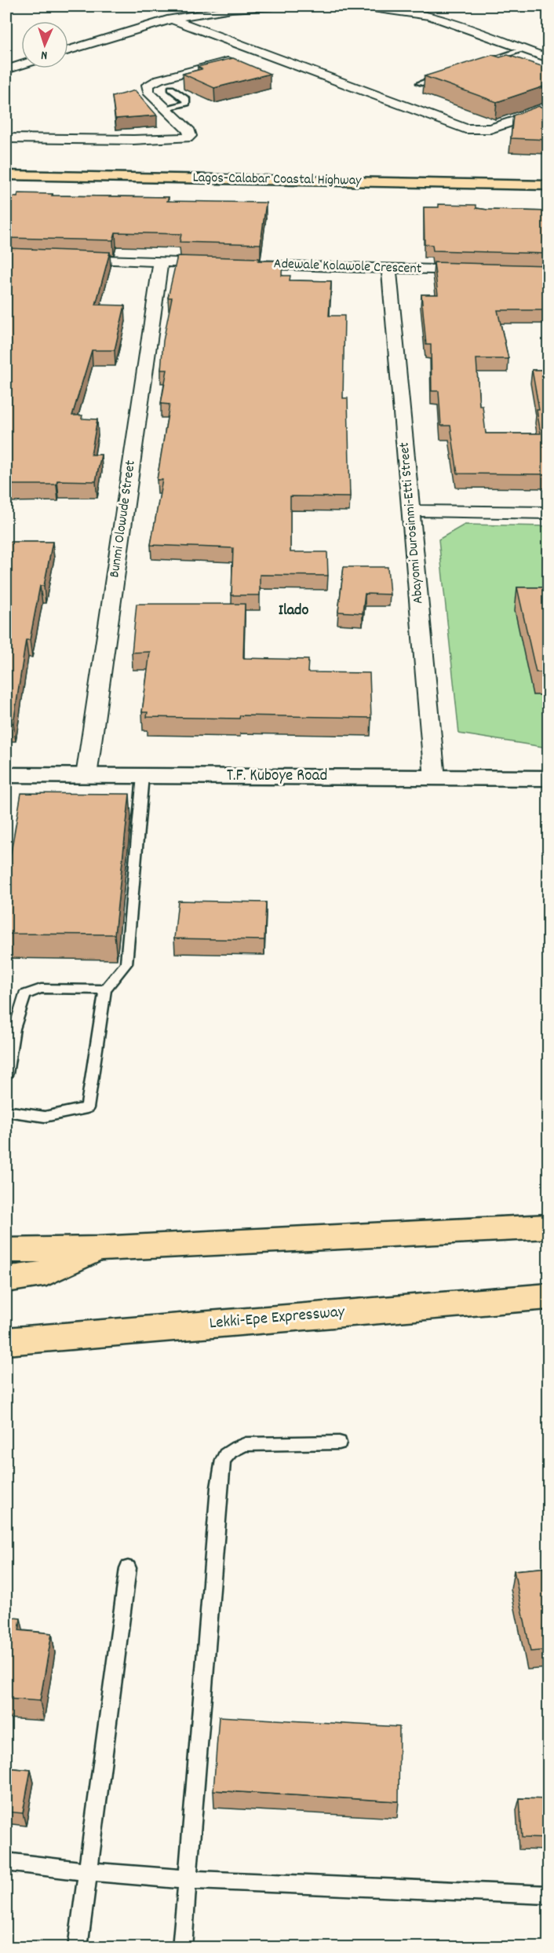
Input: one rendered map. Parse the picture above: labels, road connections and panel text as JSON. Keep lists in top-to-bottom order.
{
  "streets": {
    "highway": ["Lagos-Calabar Coastal Highway", "Lekki-Epe Expressway"],
    "street": [
      "Adewale Kolawole Crescent",
      "Bunmi Olowude Street",
      "Abayomi Durosinmi-Etti Street",
      "T.F. Kuboye Road"
    ]
  },
  "crossings": [
    ["Adewale Kolawole Crescent", "Bunmi Olowude Street"],
    ["Adewale Kolawole Crescent", "Abayomi Durosinmi-Etti Street"],
    ["Bunmi Olowude Street", "T.F. Kuboye Road"],
    ["Abayomi Durosinmi-Etti Street", "T.F. Kuboye Road"]
  ],
  "districts": ["Ilado"],
  "north": "bottom"
}
